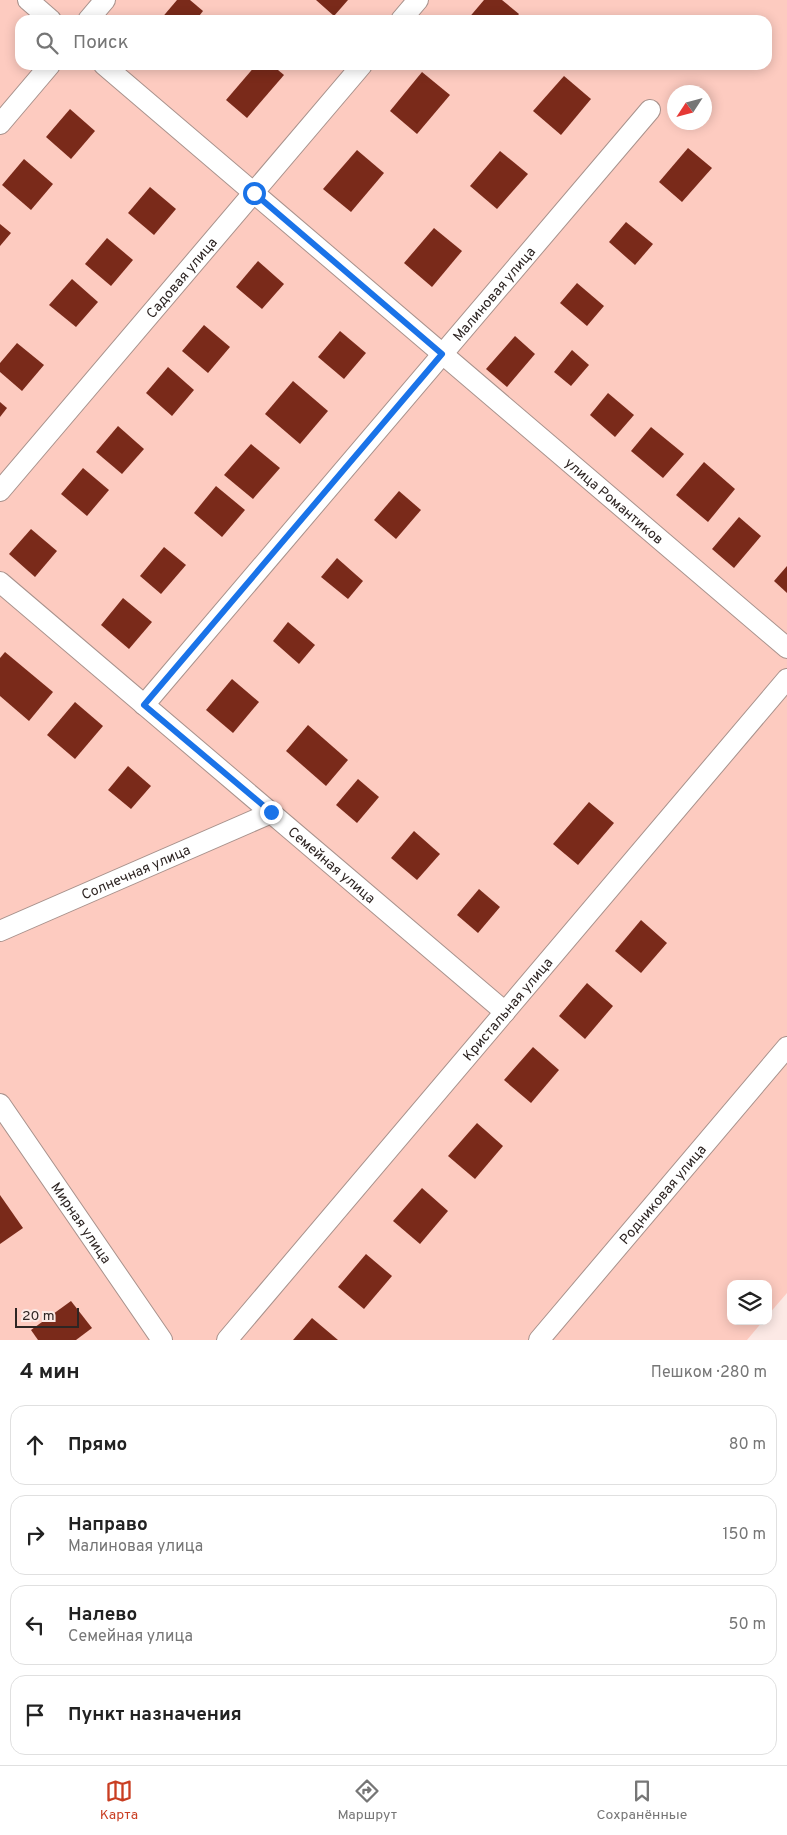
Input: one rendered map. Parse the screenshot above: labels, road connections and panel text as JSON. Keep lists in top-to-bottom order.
{
  "streets": {
    "street": [
      "Садовая улица",
      "Малиновая улица",
      "улица Романтиков",
      "Семейная улица",
      "Солнечная улица",
      "Кристальная улица",
      "Родниковая улица",
      "Мирная улица"
    ]
  },
  "crossings": [
    ["Садовая улица", "улица Романтиков"],
    ["Малиновая улица", "улица Романтиков"],
    ["Малиновая улица", "Семейная улица"],
    ["Семейная улица", "Солнечная улица"],
    ["Семейная улица", "Кристальная улица"]
  ],
  "scale_bar": "20 m",
  "north": "bottom left",
  "page": {
    "search": "Поиск",
    "scale": "20 m",
    "heading": ["4 мин", "Пешком · 280 m"],
    "list": [
      ["Прямо", "80 m"],
      ["Направо", "Малиновая улица", "150 m"],
      ["Налево", "Семейная улица", "50 m"],
      "Пункт назначения"
    ],
    "nav": ["Карта", "Маршрут", "Сохранённые"]
  }
}
